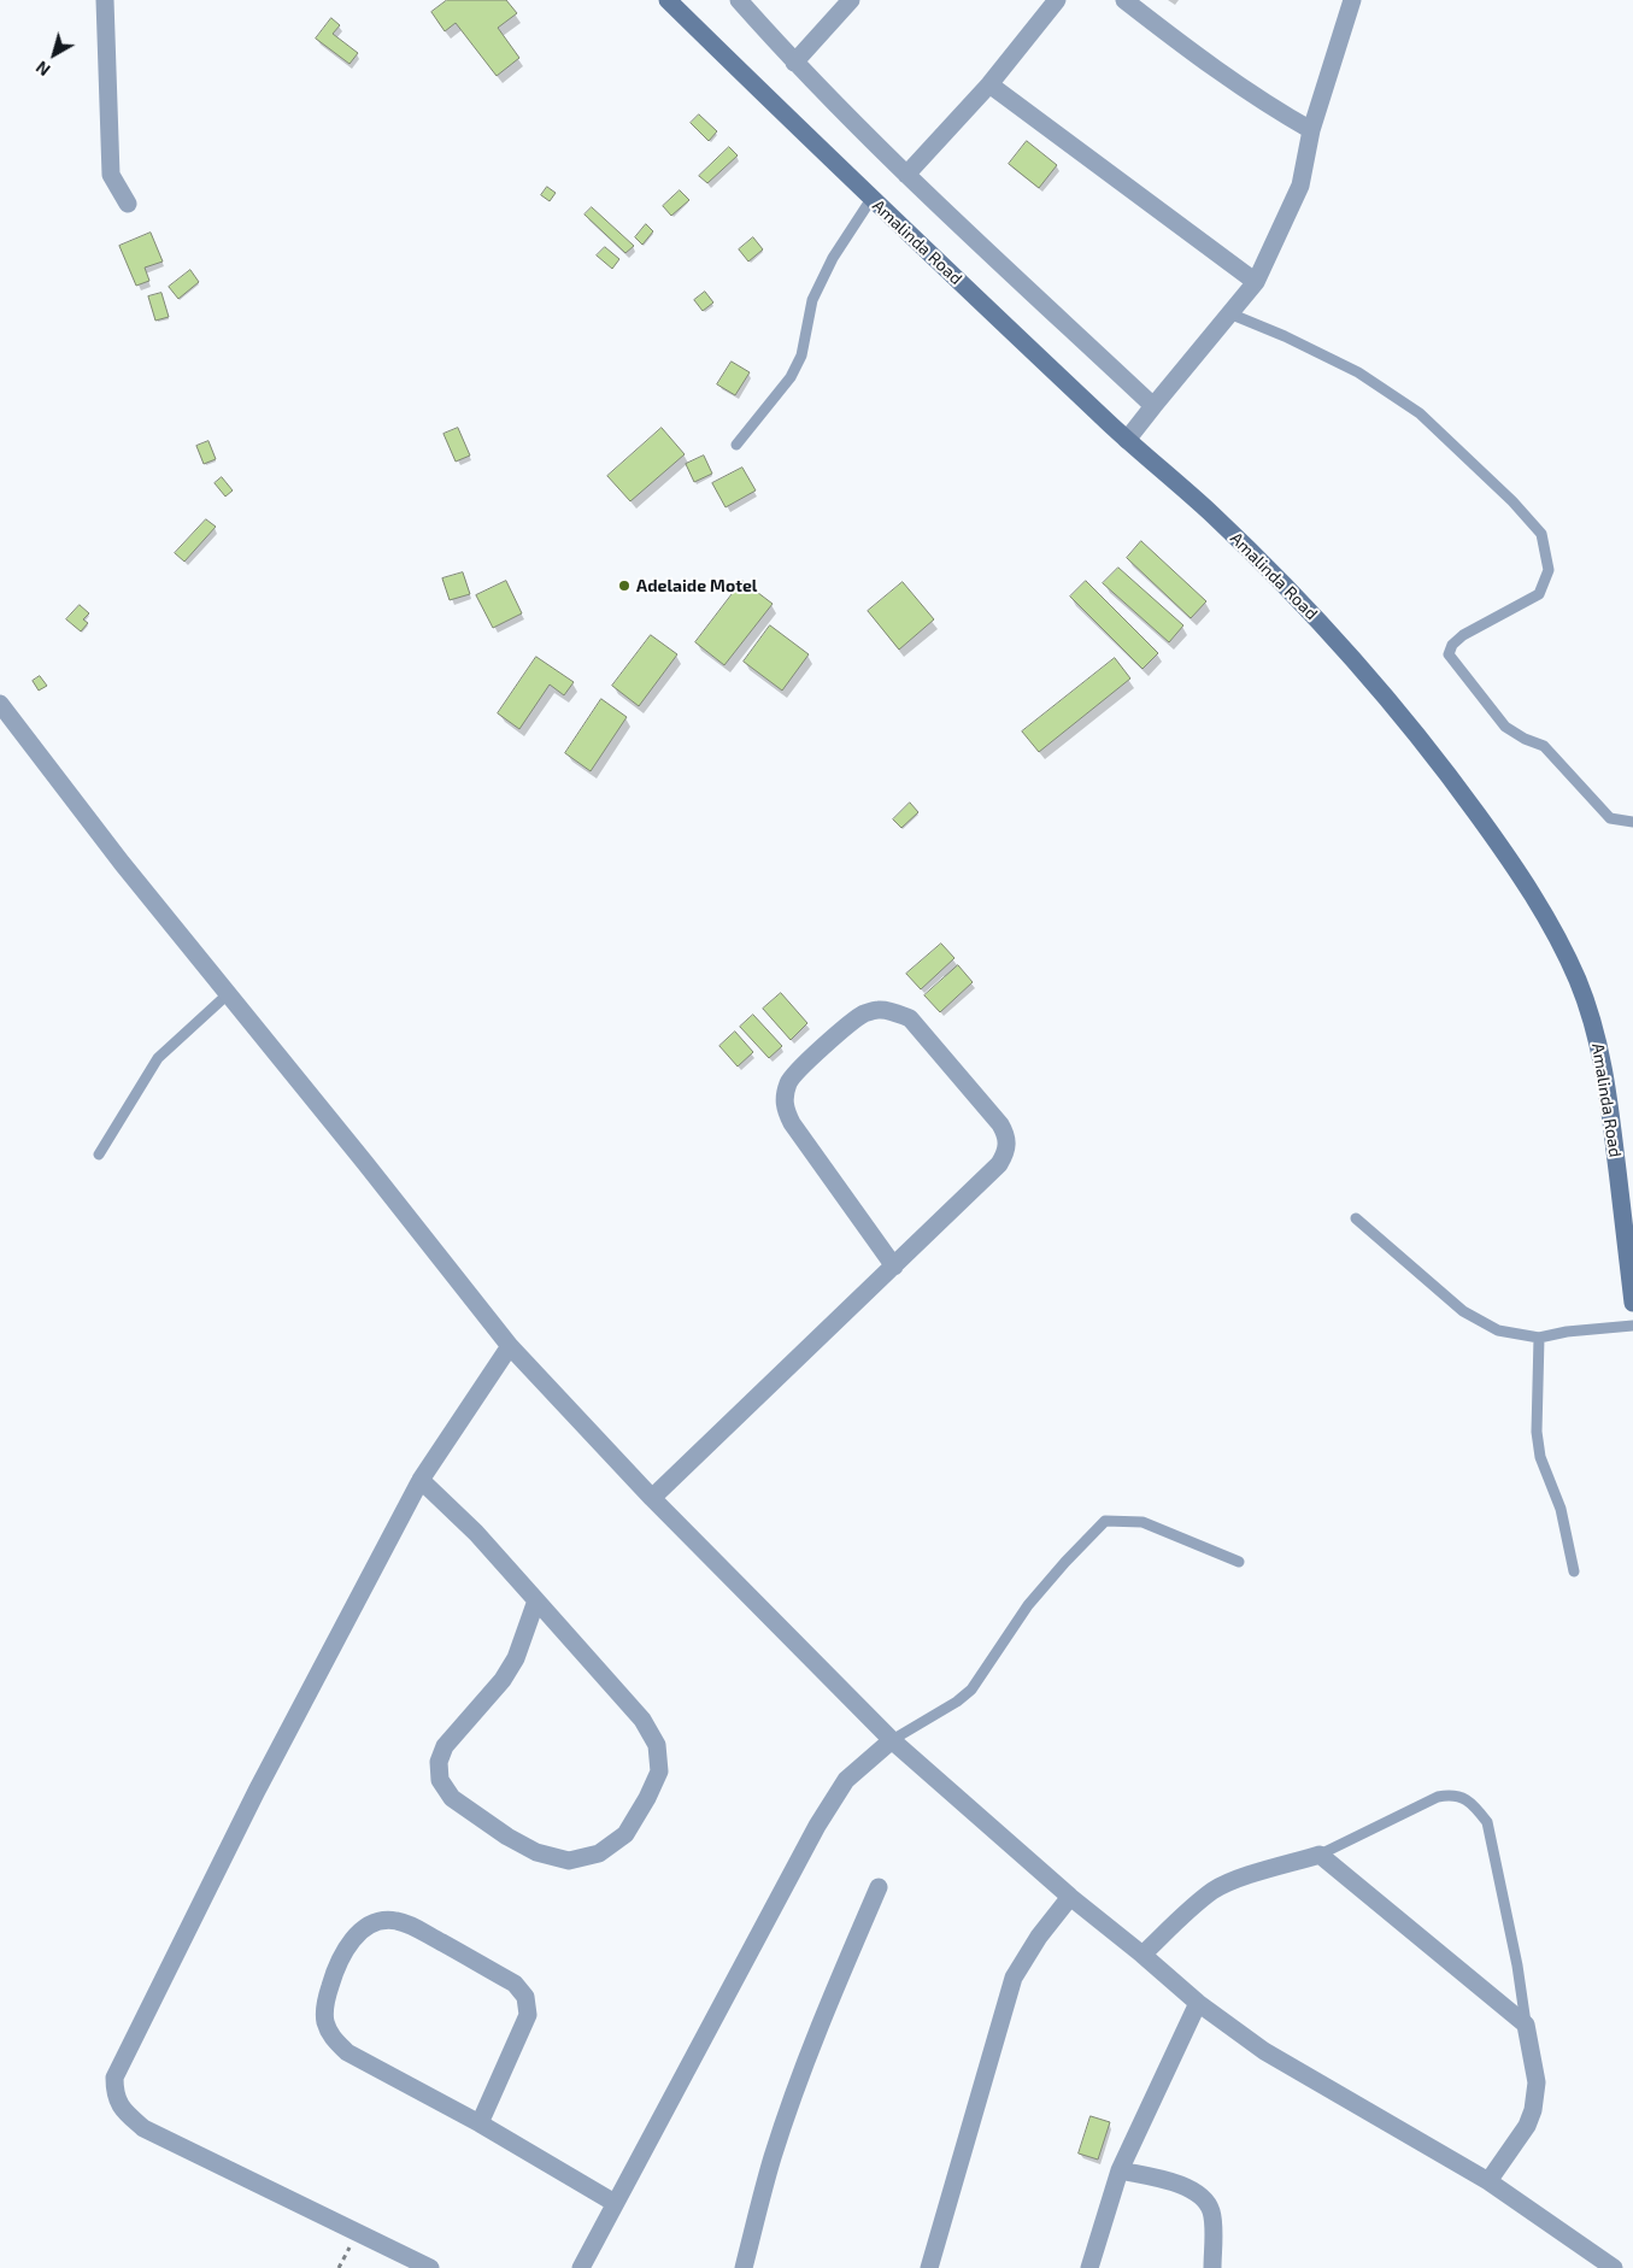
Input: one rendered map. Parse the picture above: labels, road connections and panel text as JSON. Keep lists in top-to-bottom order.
{
  "streets": {
    "street": ["Amalinda Road"]
  },
  "places": ["Adelaide Motel"],
  "north": "bottom left"
}
